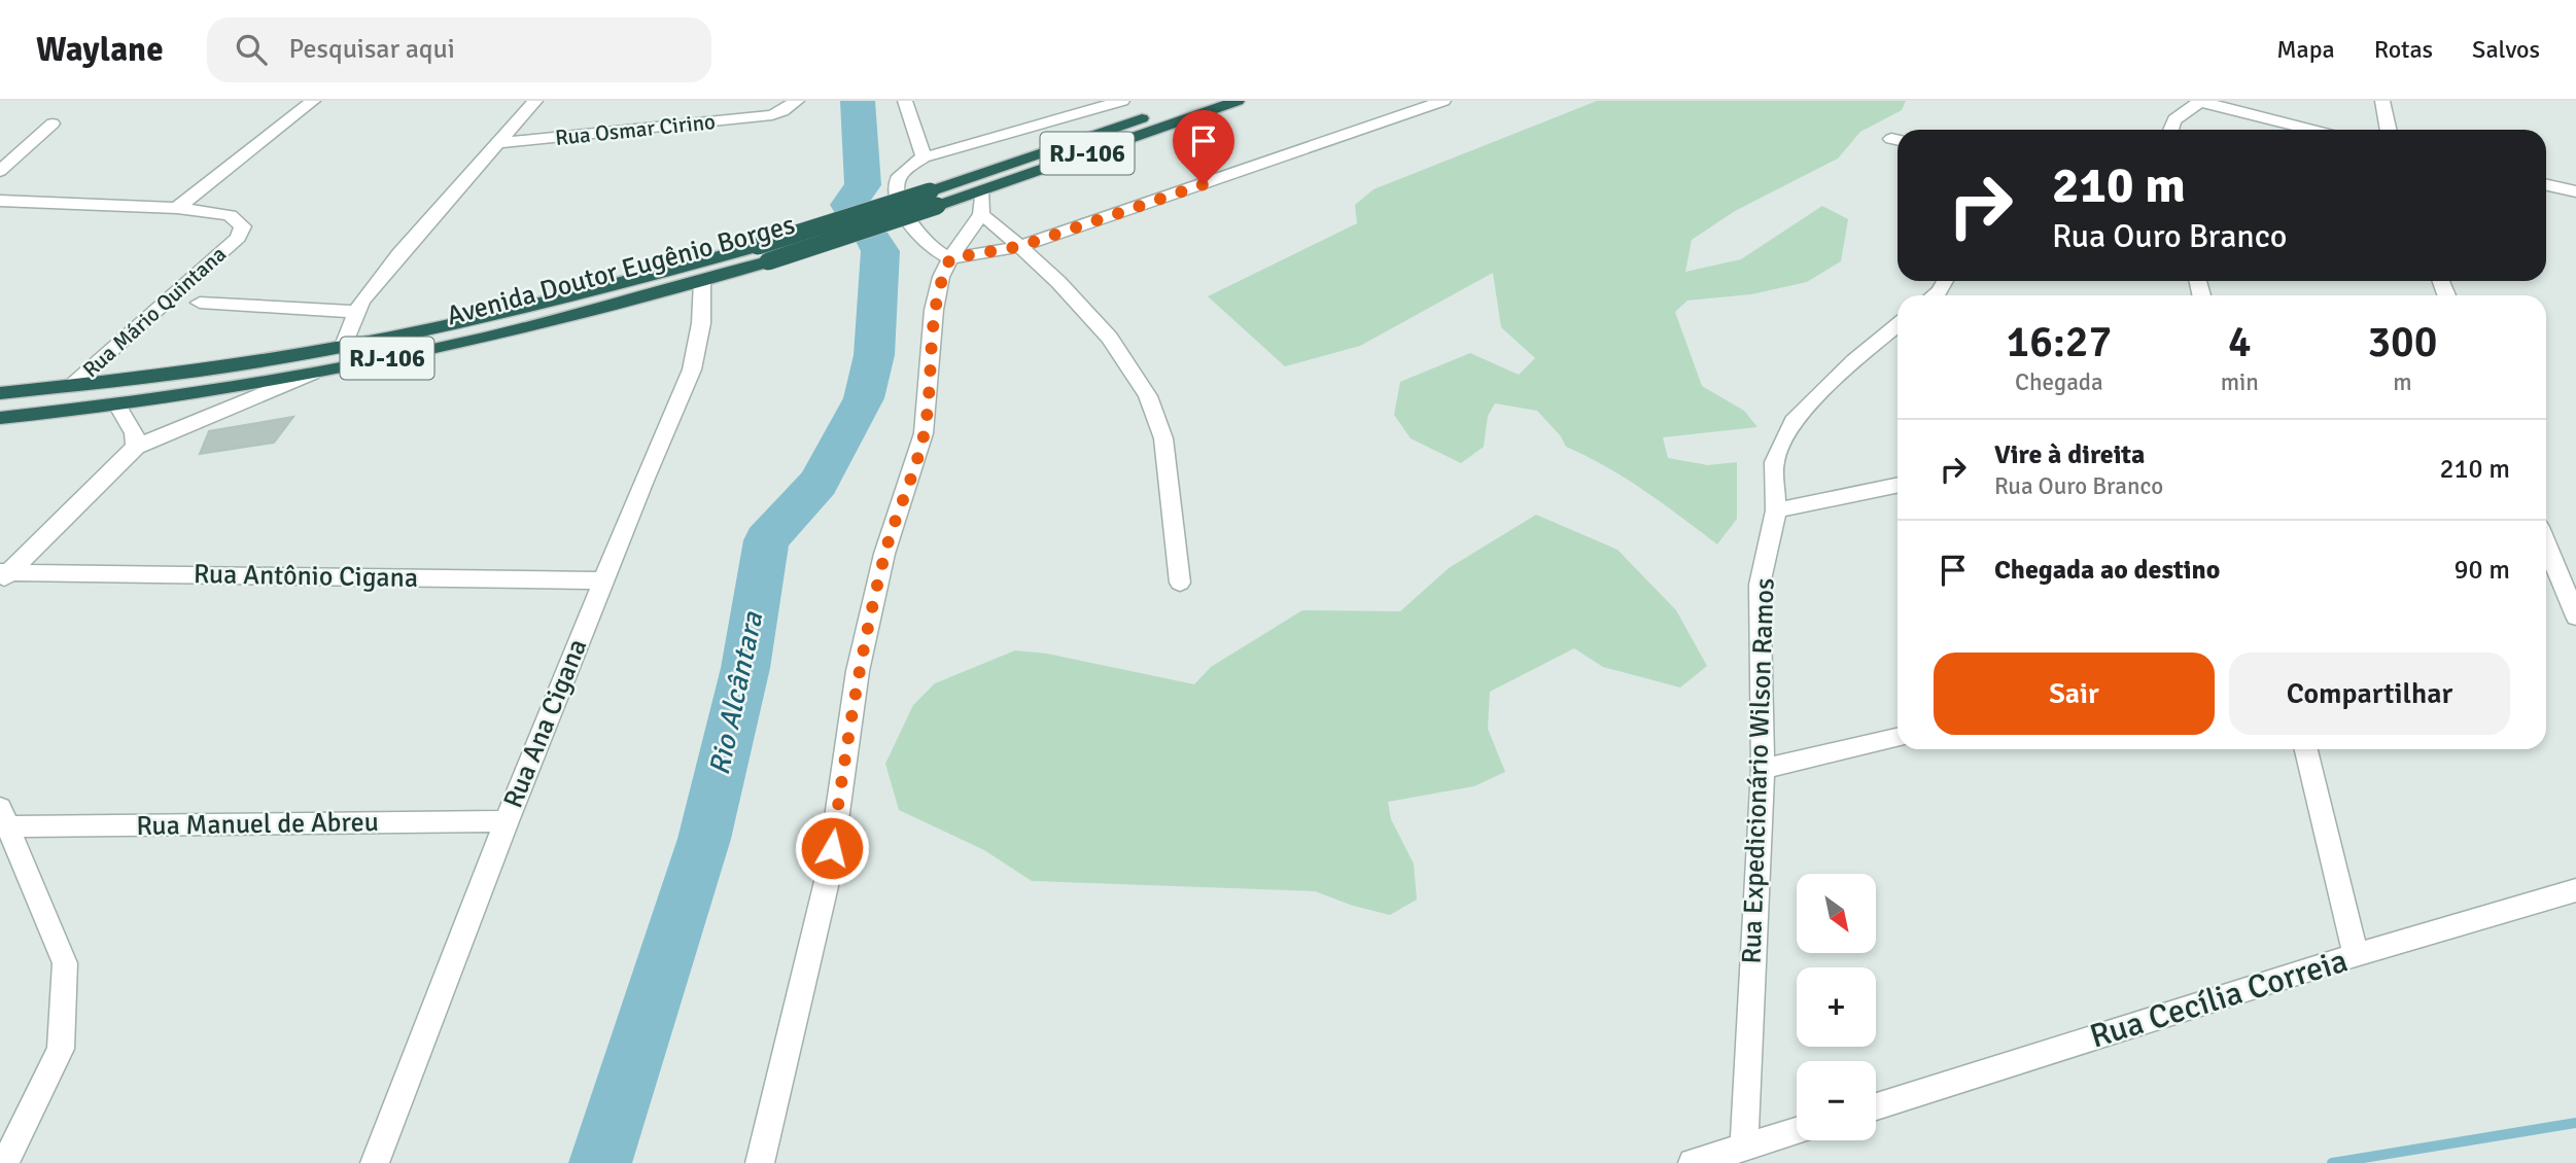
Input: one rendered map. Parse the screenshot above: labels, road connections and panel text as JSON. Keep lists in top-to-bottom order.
{
  "streets": {
    "highway": ["RJ-106", "Avenida Doutor Eugênio Borges"],
    "street": [
      "Rua Osmar Cirino",
      "Rua Mário Quintana",
      "Rua Antônio Cigana",
      "Rua Ana Cigana",
      "Rua Expedicionário Wilson Ramos",
      "Rua Manuel de Abreu",
      "Rua Cecília Correia"
    ]
  },
  "crossings": [
    ["Avenida Doutor Eugênio Borges", "Rua Mário Quintana"],
    ["Avenida Doutor Eugênio Borges", "Rua Ana Cigana"],
    ["Rua Antônio Cigana", "Rua Ana Cigana"],
    ["Rua Ana Cigana", "Rua Manuel de Abreu"]
  ],
  "water": ["Rio Alcântara"],
  "north": "bottom right",
  "page": {
    "header": "Waylane",
    "search": "Pesquisar aqui",
    "nav": ["Mapa", "Rotas", "Salvos"],
    "turn": ["210 m", "Rua Ouro Branco"],
    "eta": [
      "16:27",
      "Chegada",
      "4",
      "min",
      "300",
      "m"
    ],
    "list": [
      {
        "name": "Vire à direita",
        "note": "Rua Ouro Branco",
        "value": "210 m"
      },
      {
        "name": "Chegada ao destino",
        "value": "90 m"
      }
    ],
    "buttons": ["Sair", "Compartilhar"],
    "map_buttons": ["+", "−"]
  }
}
